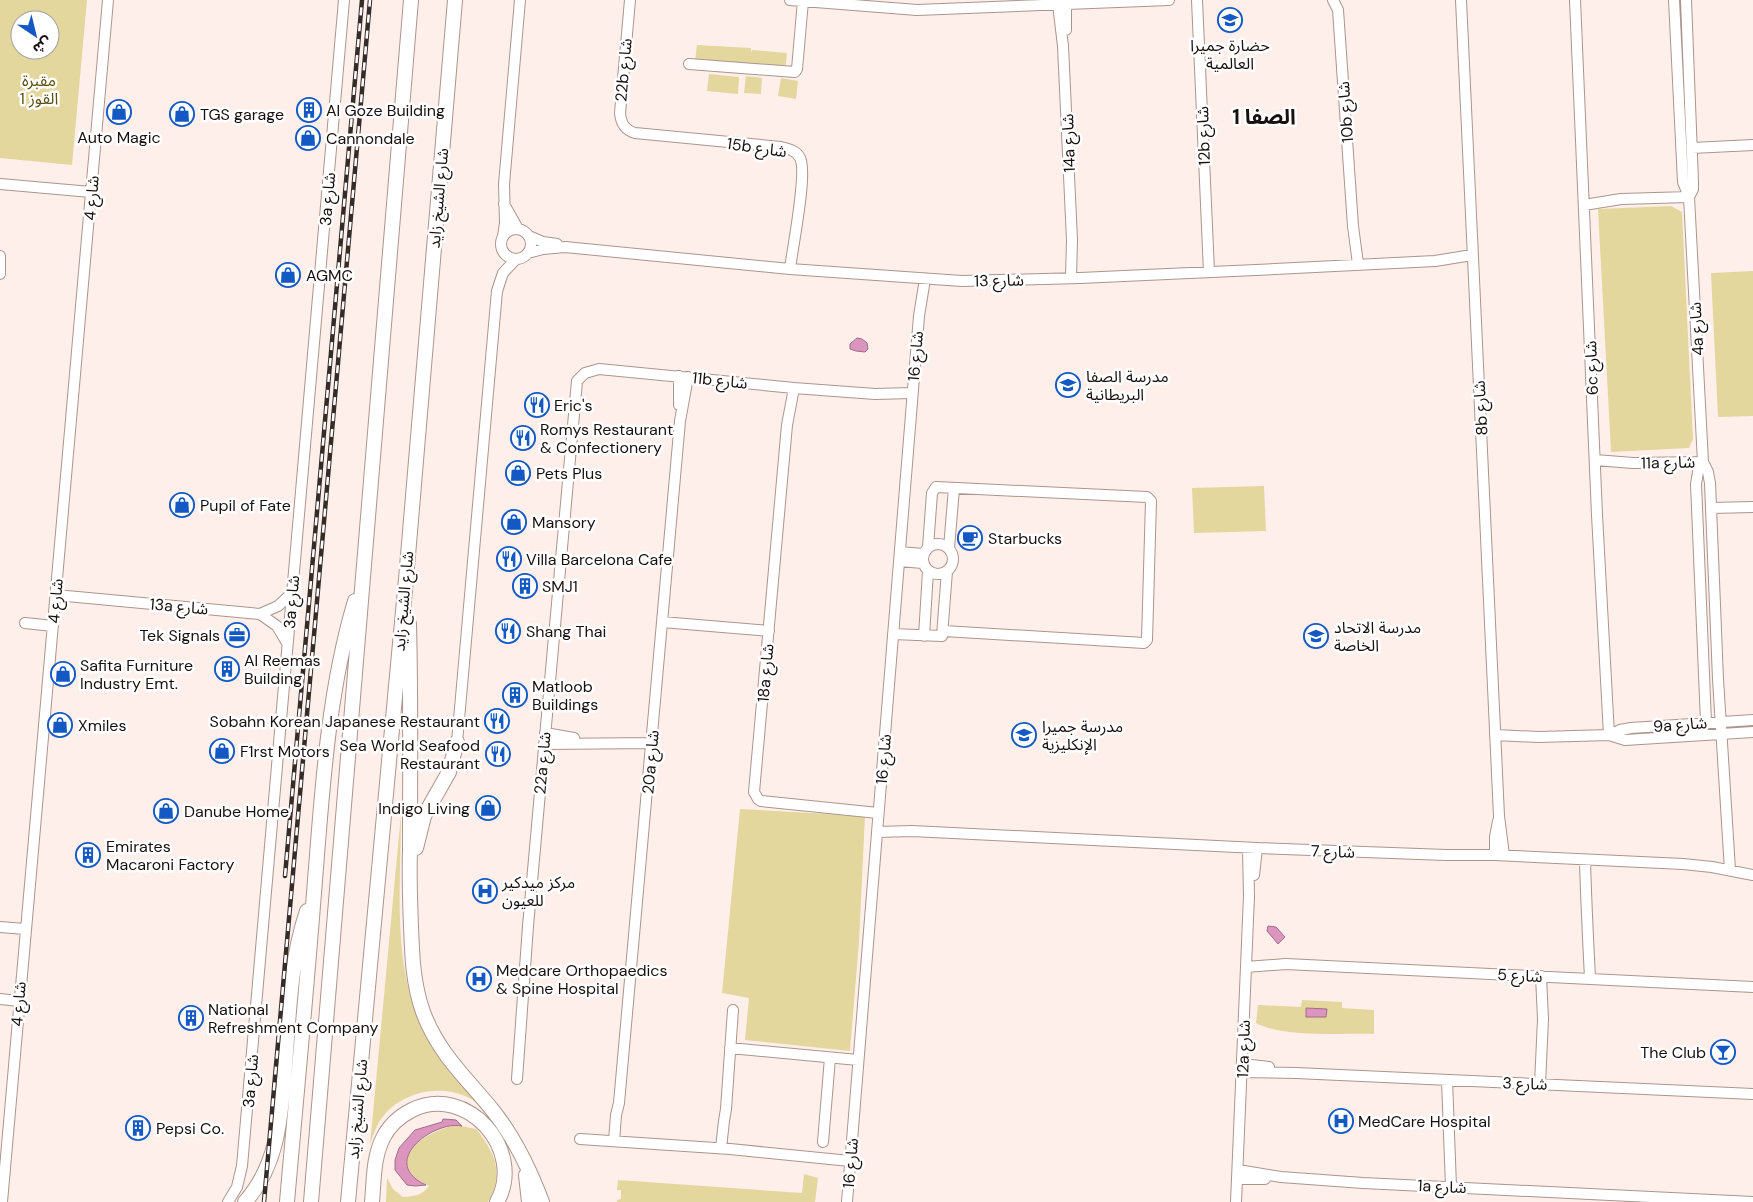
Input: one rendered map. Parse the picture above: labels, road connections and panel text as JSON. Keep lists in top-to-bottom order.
{
  "streets": {
    "highway": ["شارع الشيخ زايد"],
    "street": [
      "22b شارع",
      "10b شارع",
      "12b شارع",
      "14a شارع",
      "15b شارع",
      "شارع 4",
      "3a شارع",
      "شارع 13",
      "4a شارع",
      "شارع 16",
      "6c شارع",
      "11b شارع",
      "8b شارع",
      "11a شارع",
      "13a شارع",
      "18a شارع",
      "9a شارع",
      "20a شارع",
      "22a شارع",
      "شارع 7",
      "شارع 5",
      "12a شارع",
      "شارع 3",
      "1a شارع"
    ]
  },
  "crossings": [
    ["22b شارع", "15b شارع"],
    ["10b شارع", "شارع 13"],
    ["12b شارع", "شارع 13"],
    ["14a شارع", "شارع 13"],
    ["15b شارع", "شارع 13"],
    ["شارع 4", "13a شارع"],
    ["شارع 13", "شارع 16"],
    ["شارع 13", "8b شارع"],
    ["4a شارع", "11a شارع"],
    ["4a شارع", "9a شارع"],
    ["4a شارع", "شارع 7"],
    ["شارع 16", "11b شارع"],
    ["شارع 16", "18a شارع"],
    ["شارع 16", "شارع 7"],
    ["6c شارع", "11a شارع"],
    ["6c شارع", "9a شارع"],
    ["11b شارع", "18a شارع"],
    ["11b شارع", "20a شارع"],
    ["11b شارع", "22a شارع"],
    ["8b شارع", "9a شارع"],
    ["8b شارع", "شارع 7"],
    ["18a شارع", "شارع 7"],
    ["شارع 7", "12a شارع"],
    ["شارع 5", "12a شارع"],
    ["12a شارع", "شارع 3"],
    ["12a شارع", "1a شارع"]
  ],
  "districts": ["الصفا 1"],
  "parks": ["مقبرة القوز 1"],
  "places": {
    "school or university": [
      "حضارة جميرا العالمية",
      "مدرسة الصفا البريطانية",
      "مدرسة الاتحاد الخاصة",
      "مدرسة جميرا الإنكليزية"
    ],
    "building": [
      "Al Goze Building",
      "SMJ1",
      "Al Reemas Building",
      "Matloob Buildings",
      "Emirates Macaroni Factory",
      "National Refreshment Company",
      "Pepsi Co."
    ],
    "shop": [
      "Auto Magic",
      "TGS garage",
      "Cannondale",
      "AGMC",
      "Pets Plus",
      "Pupil of Fate",
      "Mansory",
      "Safita Furniture Industry Emt.",
      "Xmiles",
      "F1rst Motors",
      "Indigo Living",
      "Danube Home"
    ],
    "restaurant": [
      "Eric's",
      "Romys Restaurant & Confectionery",
      "Villa Barcelona Cafe",
      "Shang Thai",
      "Sobahn Korean Japanese Restaurant",
      "Sea World Seafood Restaurant"
    ],
    "cafe": ["Starbucks"],
    "office": ["Tek Signals"],
    "hospital": ["مركز ميدكير للعيون", "Medcare Orthopaedics & Spine Hospital", "MedCare Hospital"],
    "bar": ["The Club"]
  },
  "north": "bottom right"
}
